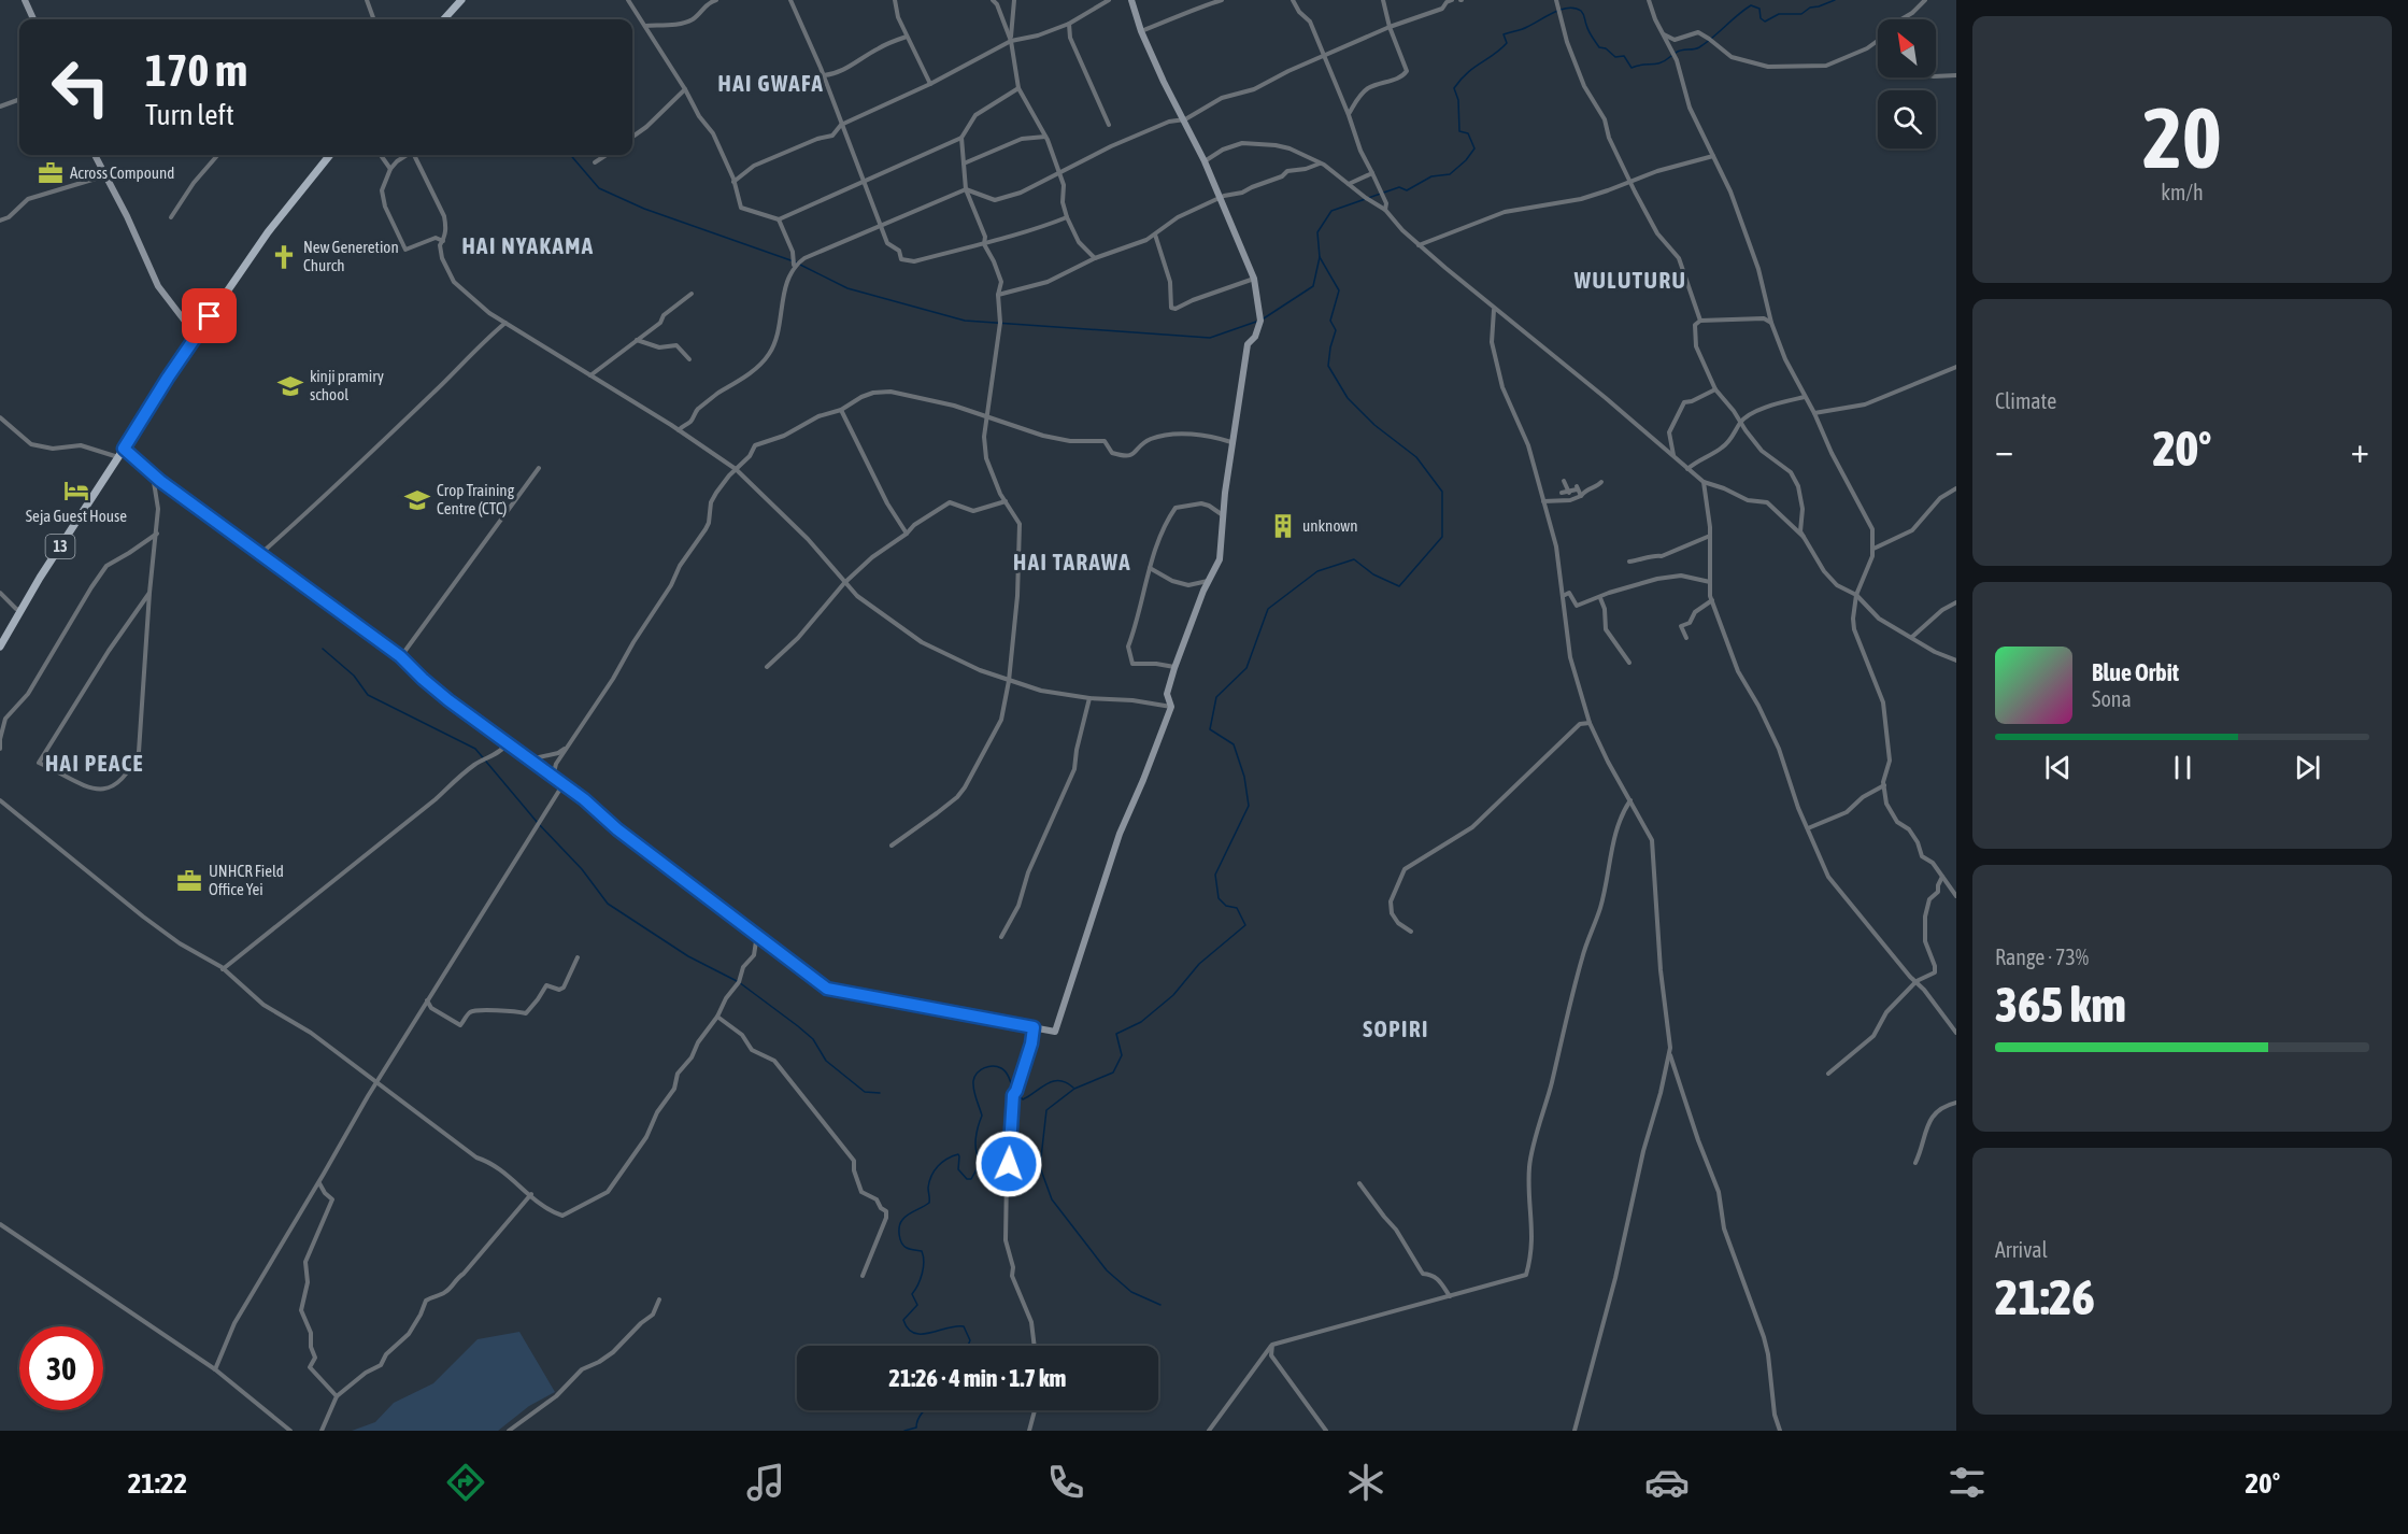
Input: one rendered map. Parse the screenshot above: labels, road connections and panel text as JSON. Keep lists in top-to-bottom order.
{
  "streets": {
    "main road": ["13"]
  },
  "districts": [
    "HAI GWAFA",
    "HAI NYAKAMA",
    "WULUTURU",
    "HAI TARAWA",
    "HAI PEACE",
    "SOPIRI"
  ],
  "places": {
    "office": ["Across Compound", "UNHCR Field Office Yei"],
    "church": ["New Generetion Church"],
    "school or university": ["kinji pramiry school", "Crop Training Centre (CTC)"],
    "hotel": ["Seja Guest House"],
    "building": ["unknown"]
  },
  "north": "top left",
  "page": {
    "tile": [
      ["20", "km/h"],
      "Climate",
      ["Range · 73%", "365 km"],
      ["Arrival", "21:26"]
    ],
    "turn": ["170 m", "Turn left"],
    "heat": ["−", "20°", "+"],
    "song": ["Blue Orbit", "Sona"],
    "limit": "30",
    "trip": "21:26 · 4 min · 1.7 km",
    "tabs": ["21:22", "20°"]
  }
}
